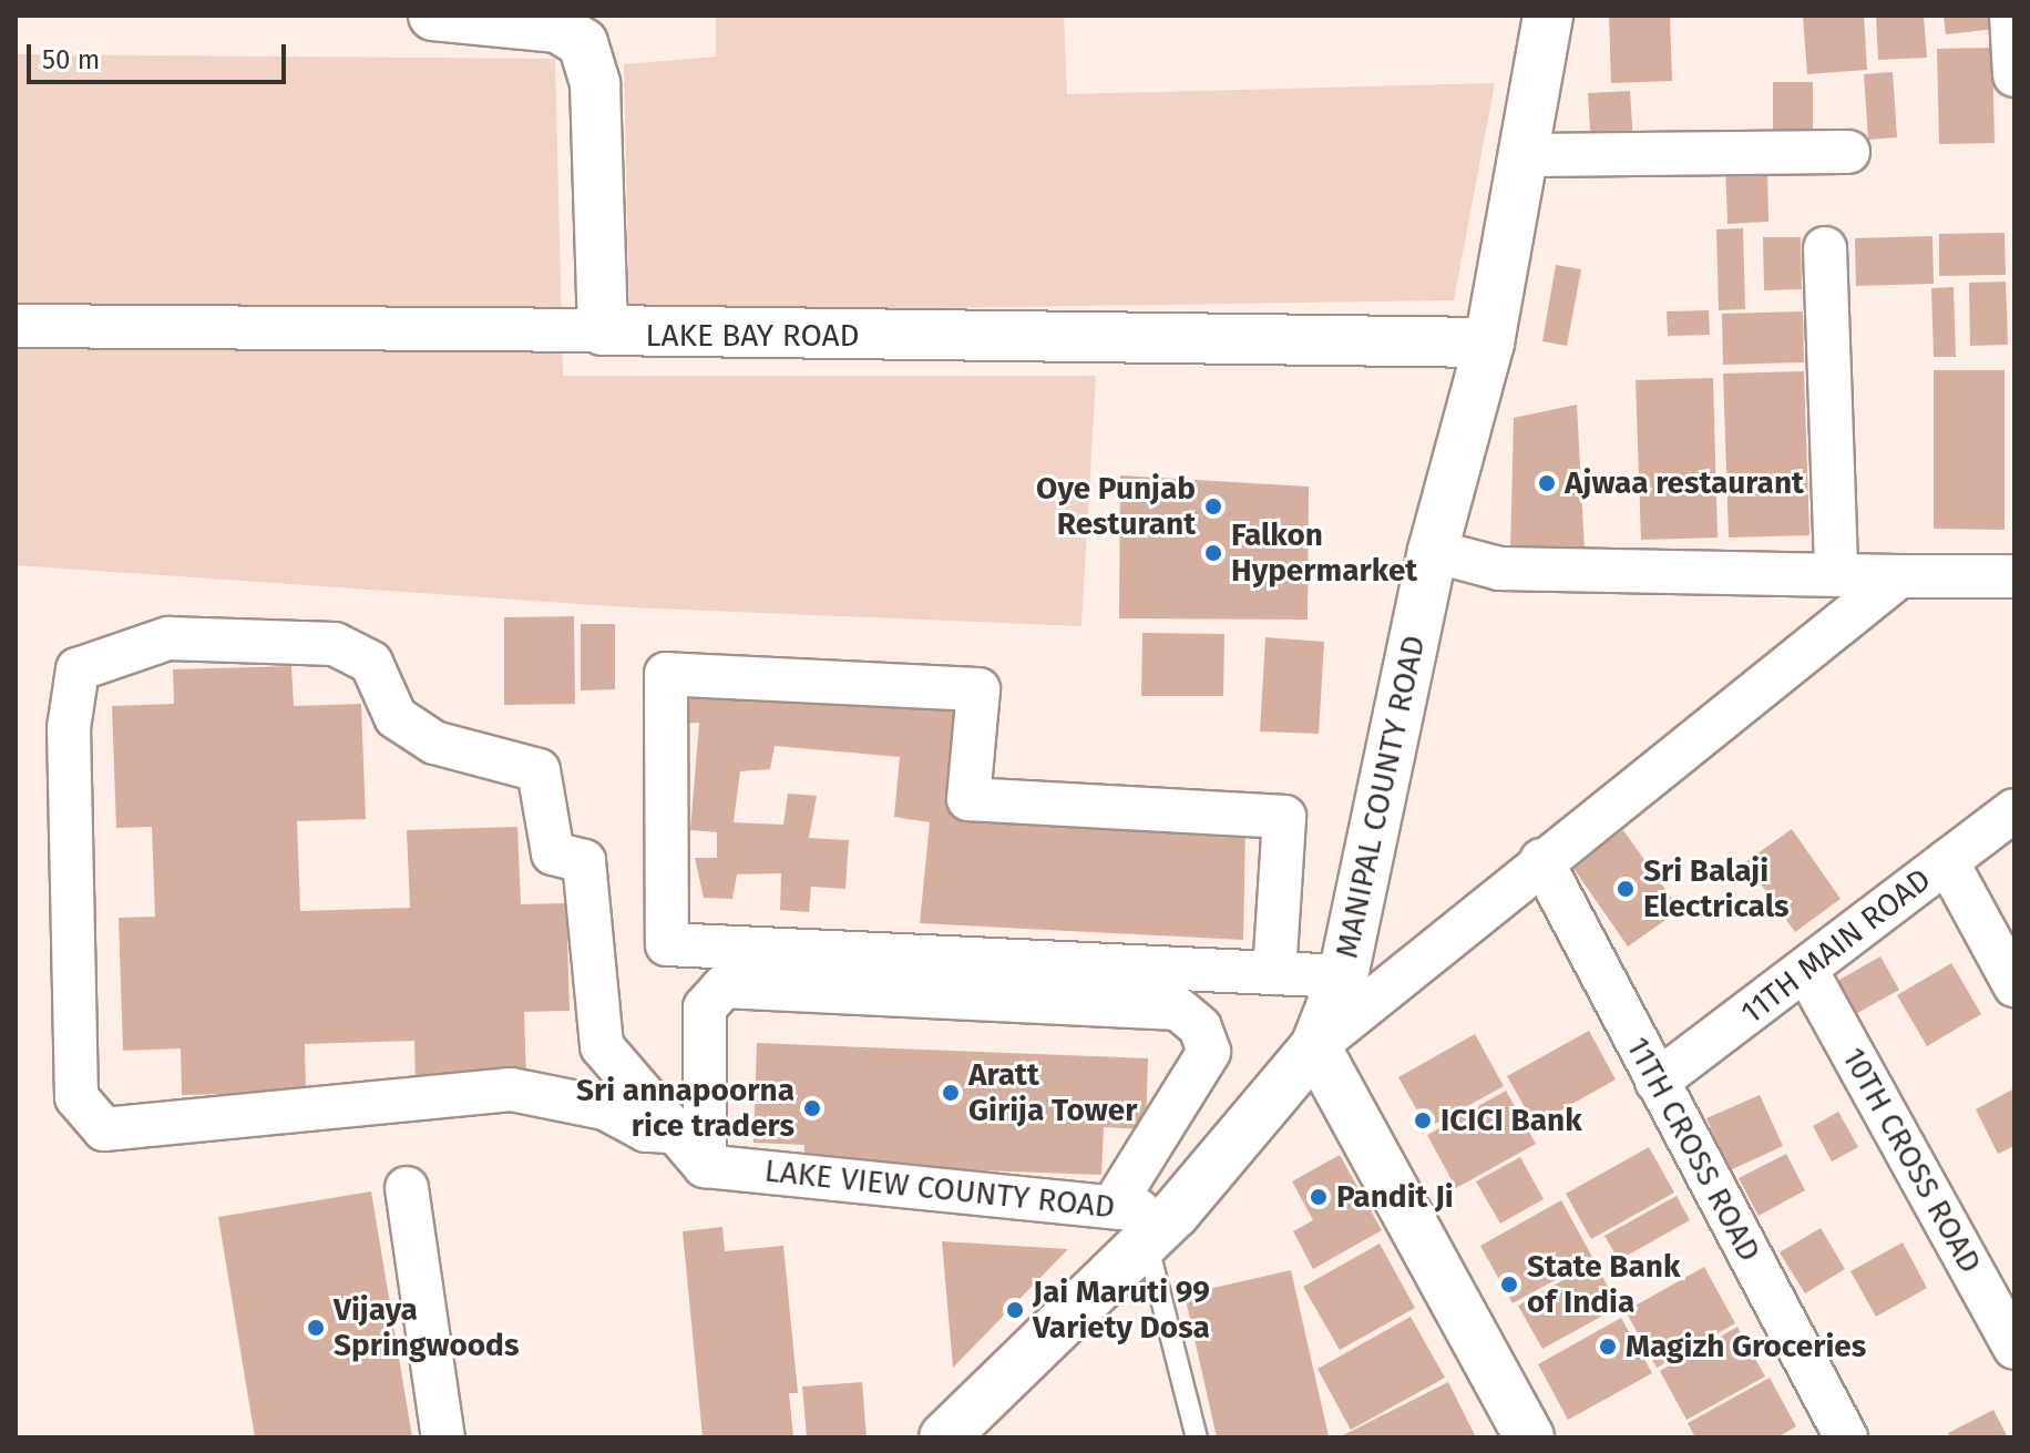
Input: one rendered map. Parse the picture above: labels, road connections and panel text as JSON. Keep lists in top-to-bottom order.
{
  "streets": {
    "street": [
      "LAKE BAY ROAD",
      "MANIPAL COUNTY ROAD",
      "11TH MAIN ROAD",
      "11TH CROSS ROAD",
      "10TH CROSS ROAD",
      "LAKE VIEW COUNTY ROAD"
    ]
  },
  "crossings": [
    ["LAKE BAY ROAD", "MANIPAL COUNTY ROAD"],
    ["MANIPAL COUNTY ROAD", "LAKE VIEW COUNTY ROAD"],
    ["11TH MAIN ROAD", "11TH CROSS ROAD"],
    ["11TH MAIN ROAD", "10TH CROSS ROAD"]
  ],
  "places": [
    "Ajwaa restaurant",
    "Oye Punjab Resturant",
    "Falkon Hypermarket",
    "Sri Balaji Electricals",
    "Aratt Girija Tower",
    "Sri annapoorna rice traders",
    "ICICI Bank",
    "Pandit Ji",
    "State Bank of India",
    "Jai Maruti 99 Variety Dosa",
    "Vijaya Springwoods",
    "Magizh Groceries"
  ],
  "scale_bar": "50 m"
}
